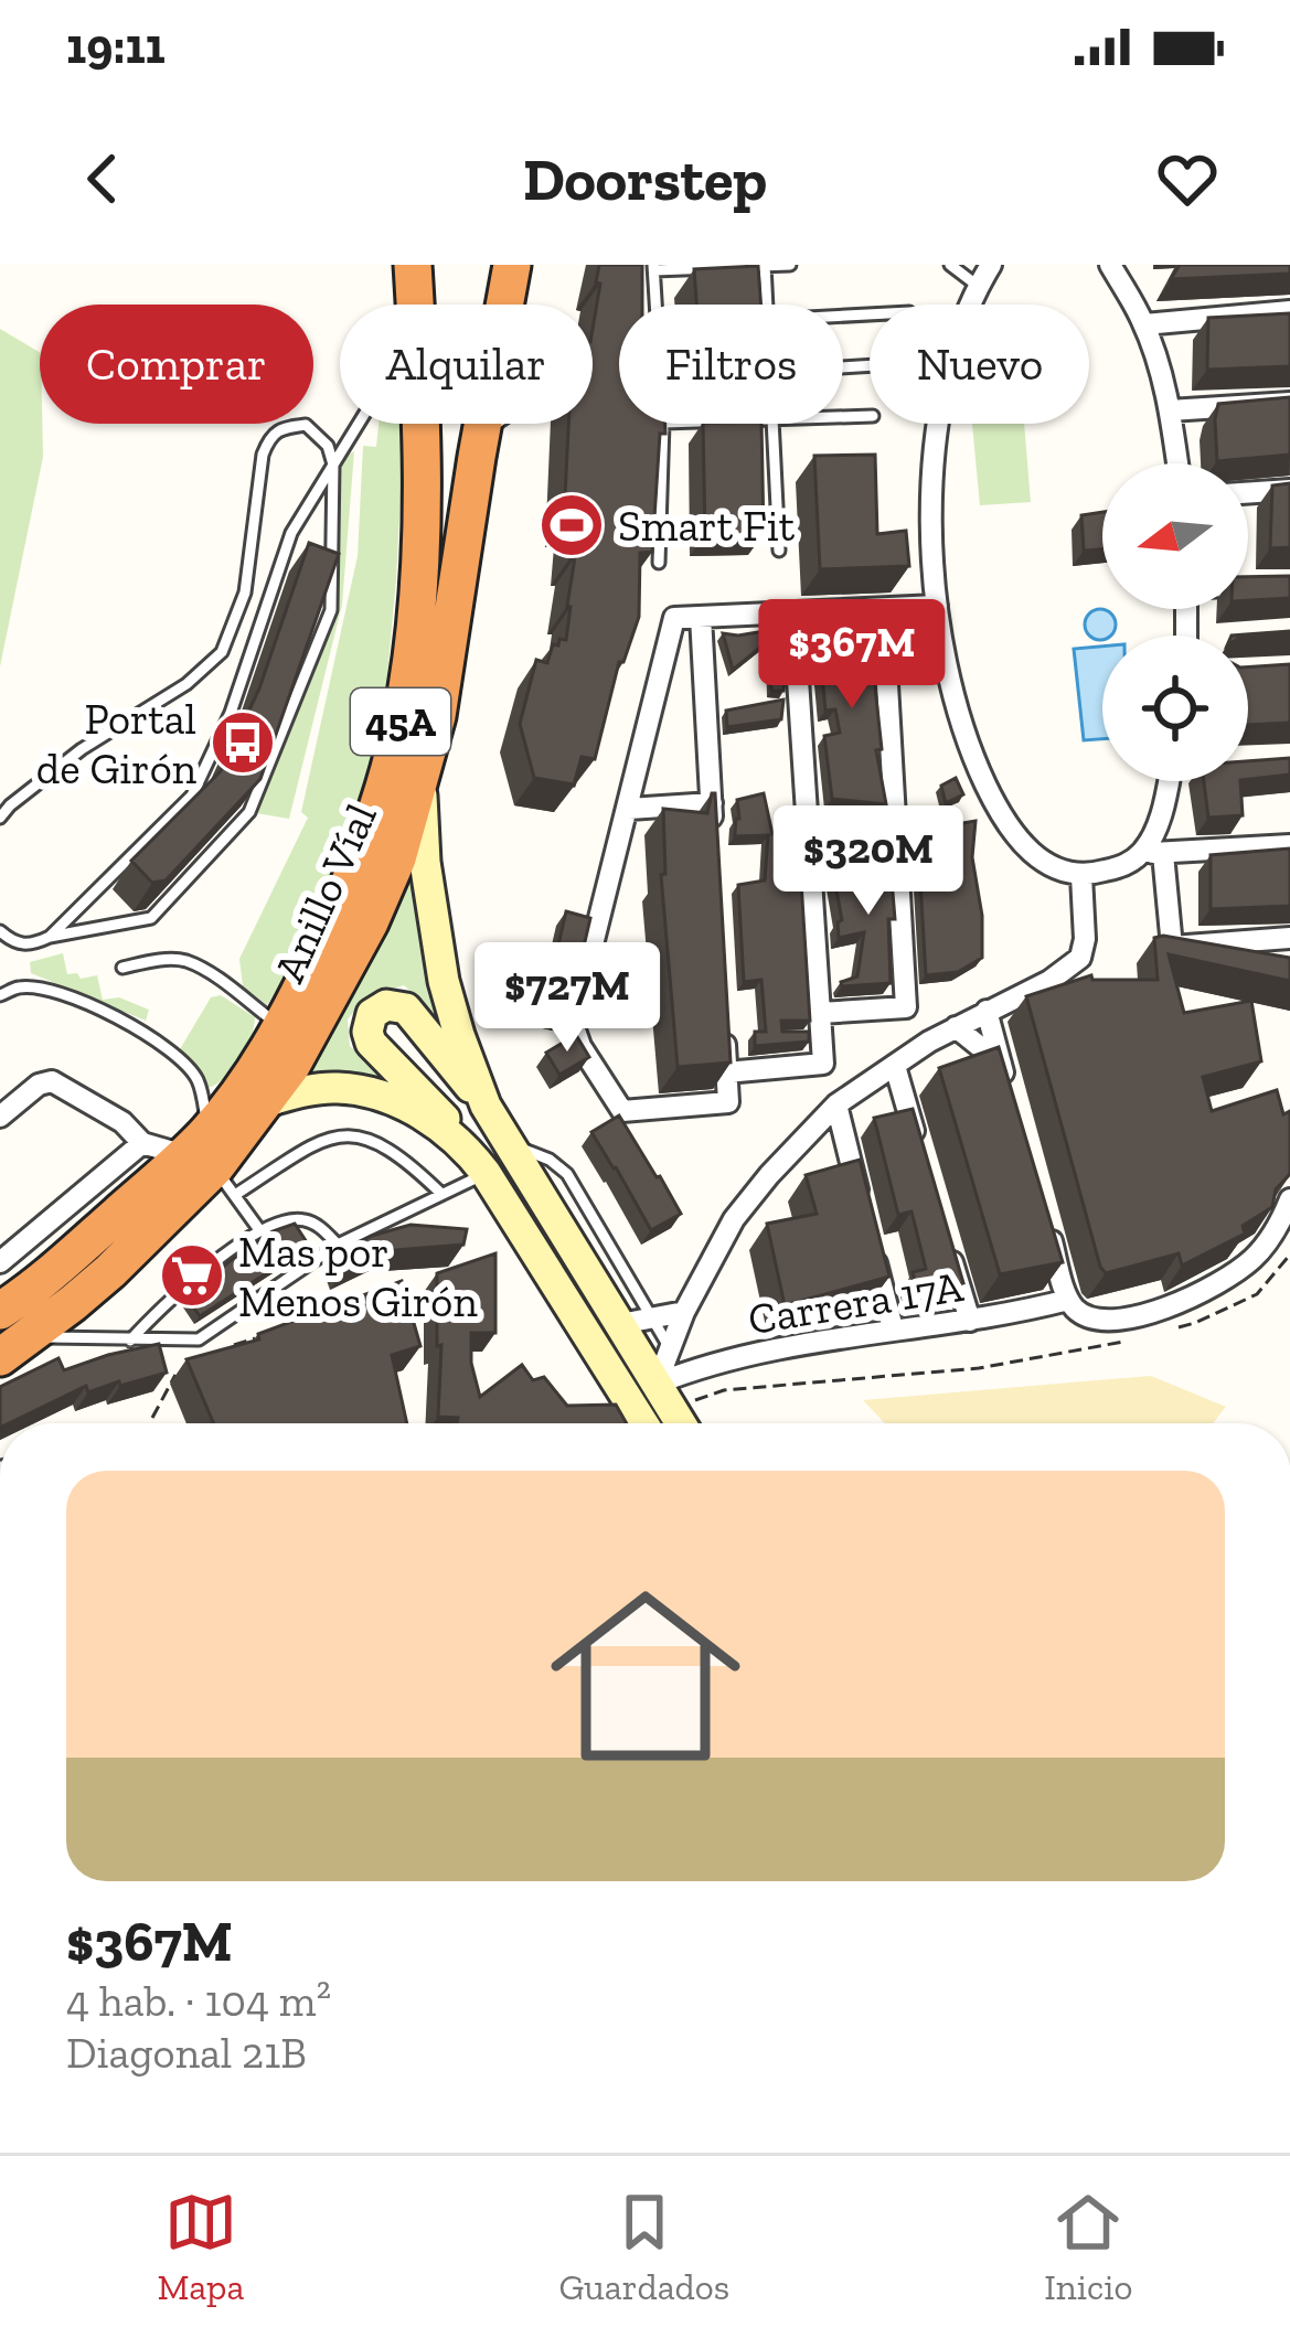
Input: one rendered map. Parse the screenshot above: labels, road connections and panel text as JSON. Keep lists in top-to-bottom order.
{
  "streets": {
    "highway": ["45A", "Anillo Víal"],
    "street": ["Carrera 17A"]
  },
  "places": {
    "sports": ["Smart Fit"],
    "bus stop": ["Portal de Girón"],
    "supermarket": ["Mas por Menos Girón"]
  },
  "north": "left",
  "page": {
    "status": "19:11",
    "header": "Doorstep",
    "chip": [
      "Comprar",
      "Alquilar",
      "Filtros",
      "Nuevo"
    ],
    "price": ["$367M", "$320M", "$727M"],
    "list": [
      {
        "name": "$367M",
        "note": "4 hab. · 104 m² · Diagonal 21B"
      }
    ],
    "tabs": ["Mapa", "Guardados", "Inicio"]
  }
}
